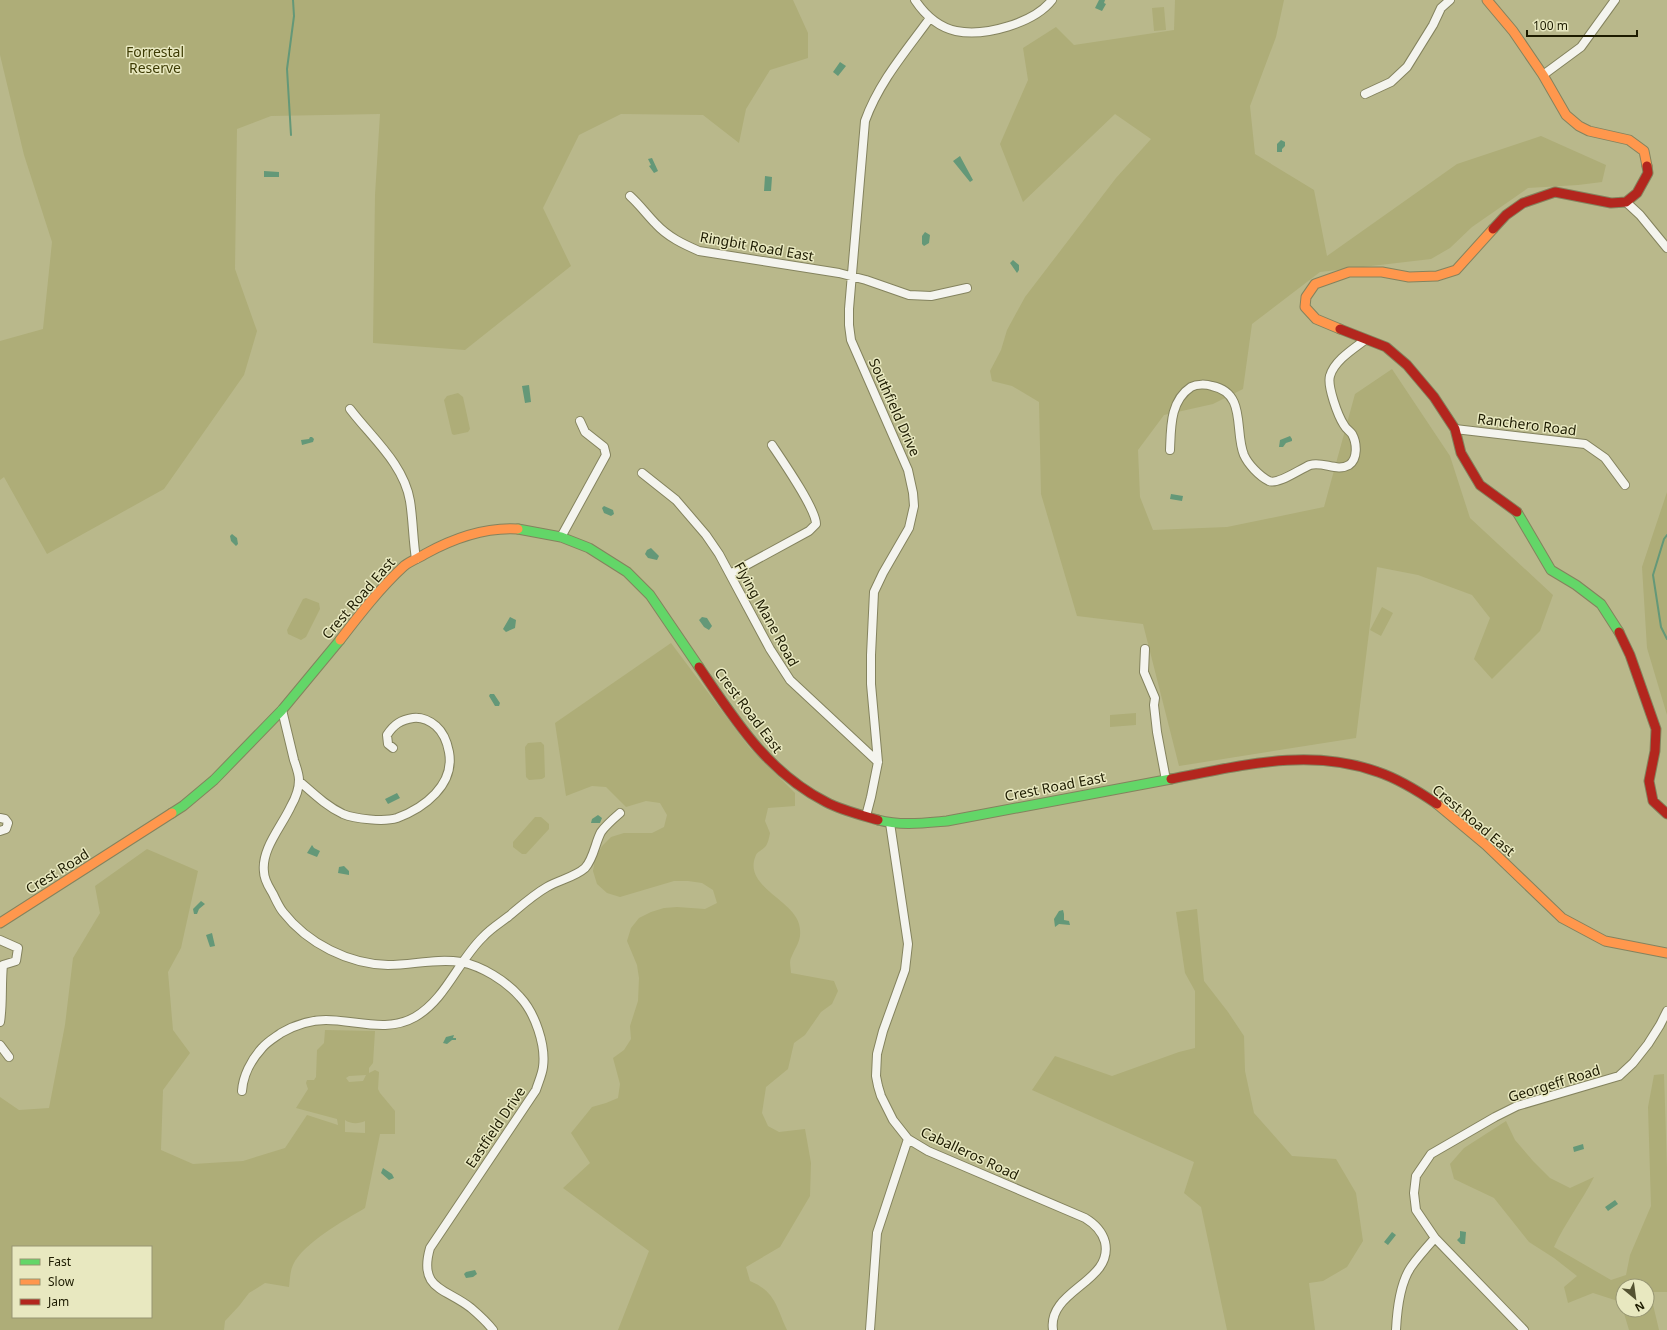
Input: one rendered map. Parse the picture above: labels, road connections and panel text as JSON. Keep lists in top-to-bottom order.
{
  "streets": {
    "street": [
      "Ringbit Road East",
      "Southfield Drive",
      "Ranchero Road",
      "Crest Road East",
      "Flying Mane Road",
      "Crest Road",
      "Georgeff Road",
      "Eastfield Drive",
      "Caballeros Road"
    ]
  },
  "crossings": [
    ["Ringbit Road East", "Southfield Drive"],
    ["Southfield Drive", "Crest Road East"],
    ["Southfield Drive", "Flying Mane Road"],
    ["Crest Road East", "Crest Road"],
    ["Crest Road East", "Eastfield Drive"],
    ["Crest Road East", "Caballeros Road"]
  ],
  "parks": ["Forrestal Reserve"],
  "legend": ["Fast", "Slow", "Jam"],
  "scale_bar": "100 m",
  "north": "bottom right"
}
